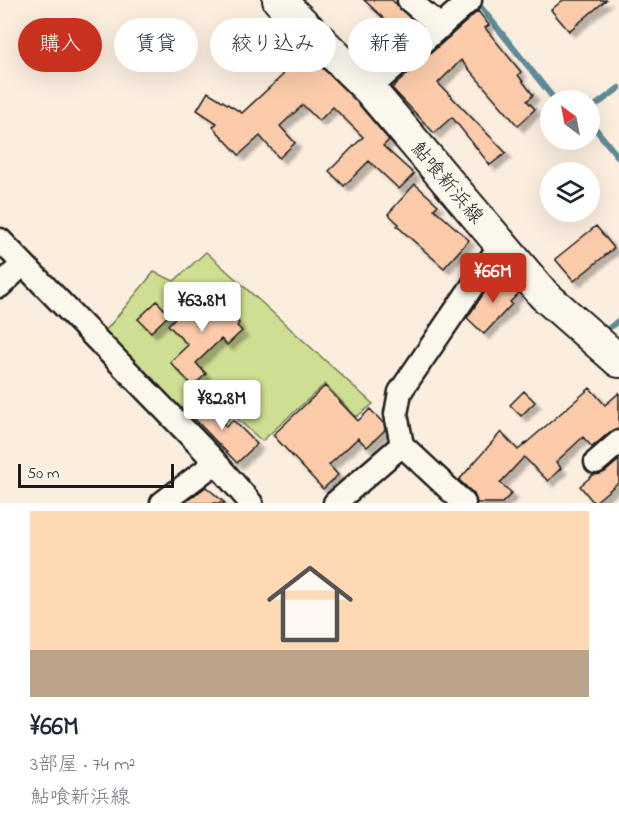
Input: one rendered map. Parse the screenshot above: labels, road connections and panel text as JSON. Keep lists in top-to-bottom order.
{
  "streets": {
    "main road": ["鮎喰新浜線"]
  },
  "scale_bar": "50 m",
  "north": "top left",
  "page": {
    "chip": [
      "購入",
      "賃貸",
      "絞り込み",
      "新着"
    ],
    "price": ["¥66M", "¥63.8M", "¥82.8M"],
    "scale": "50 m",
    "list": [
      {
        "name": "¥66M",
        "note": "3部屋 · 74 m² · 鮎喰新浜線"
      }
    ]
  }
}
